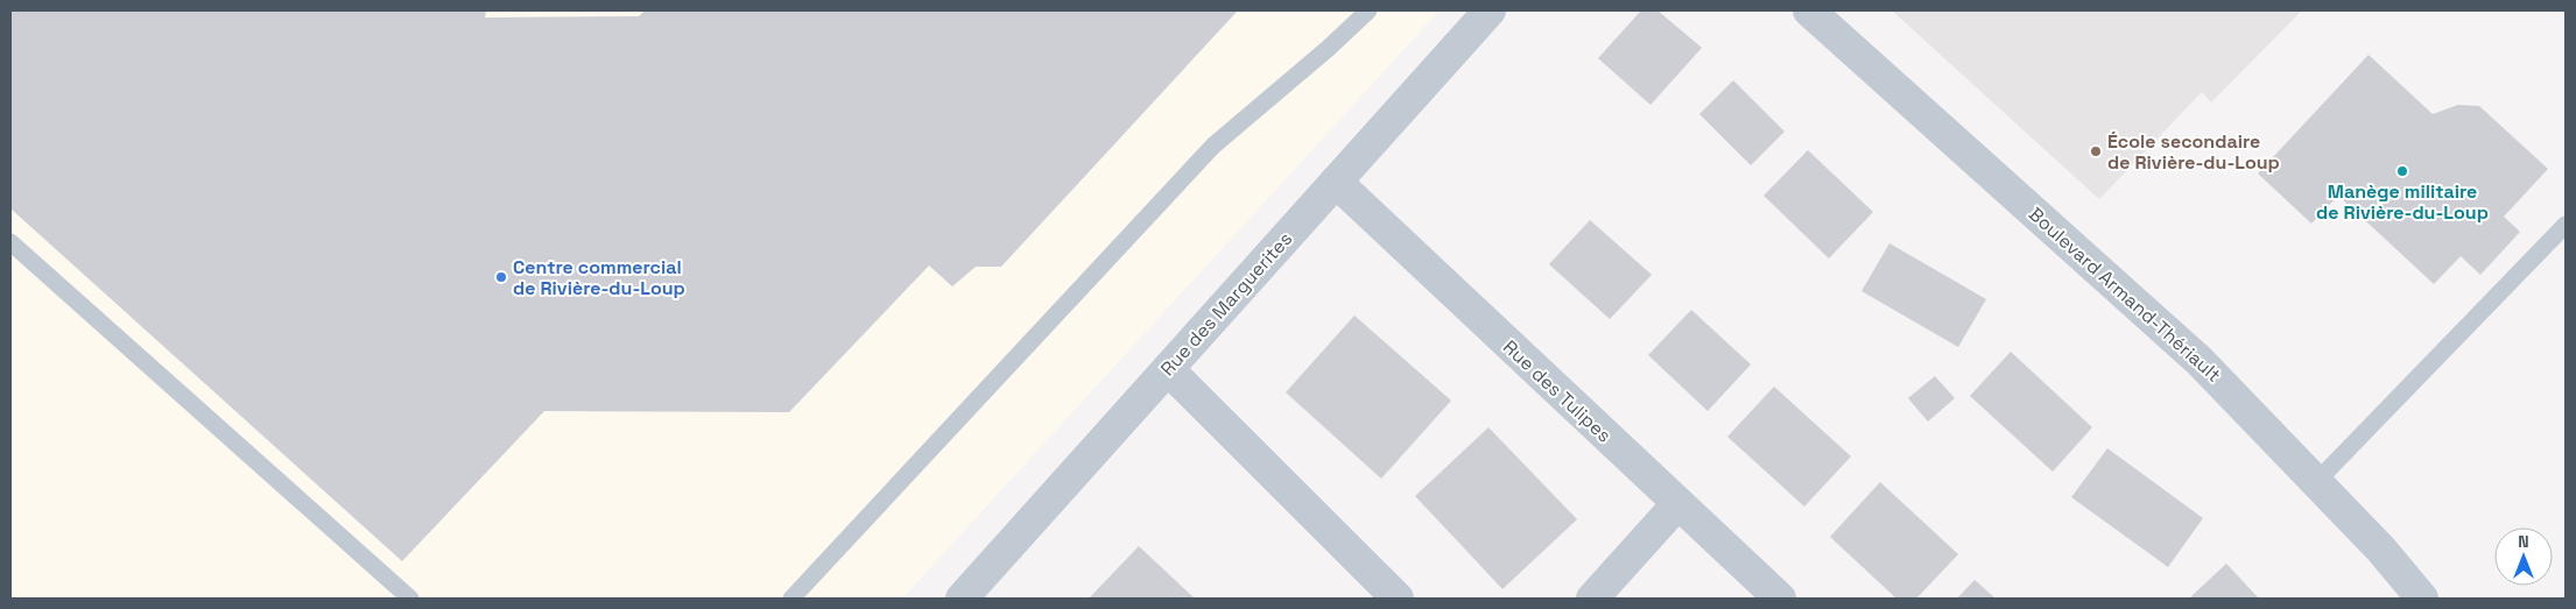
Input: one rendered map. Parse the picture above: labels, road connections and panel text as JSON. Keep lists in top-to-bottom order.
{
  "streets": {
    "street": ["Boulevard Armand-Thériault", "Rue des Marguerites", "Rue des Tulipes"]
  },
  "crossings": [
    ["Rue des Marguerites", "Rue des Tulipes"]
  ],
  "places": ["École secondaire de Rivière-du-Loup", "Manège militaire de Rivière-du-Loup", "Centre commercial de Rivière-du-Loup"],
  "north": "top"
}
